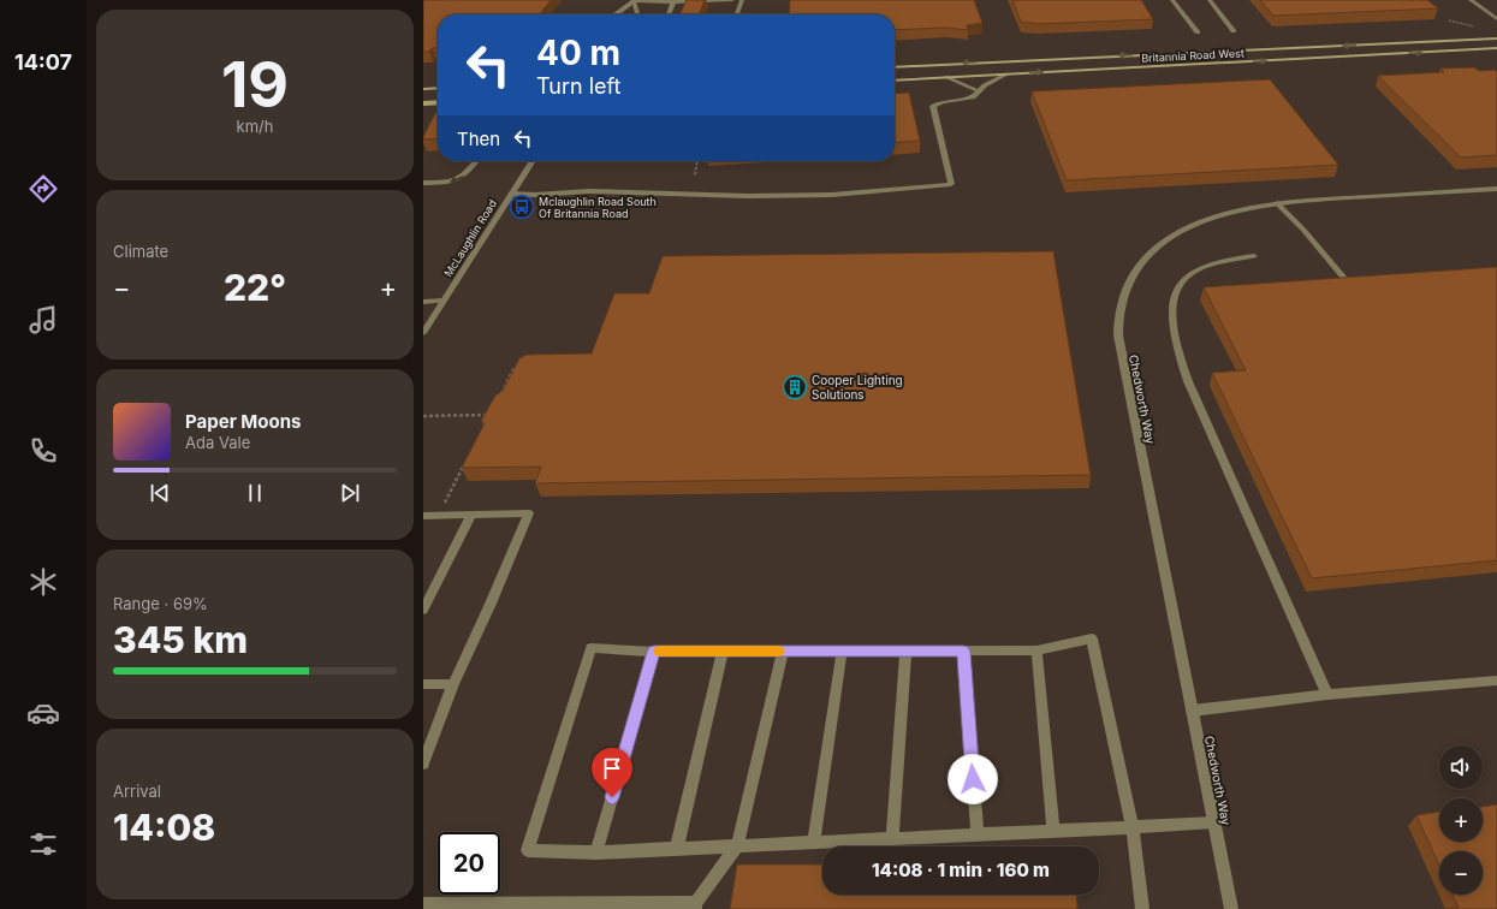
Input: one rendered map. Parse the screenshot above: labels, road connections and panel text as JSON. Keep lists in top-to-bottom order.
{
  "streets": {
    "main road": ["Britannia Road West"],
    "street": ["McLaughlin Road", "Chedworth Way"]
  },
  "places": {
    "bus stop": ["Mclaughlin Road South Of Britannia Road"],
    "building": ["Cooper Lighting Solutions"]
  },
  "page": {
    "tabs": "14:07",
    "tile": [
      ["19", "km/h"],
      "Climate",
      ["Range · 69%", "345 km"],
      ["Arrival", "14:08"]
    ],
    "turn": ["40 m", "Turn left"],
    "then": "Then",
    "heat": ["−", "22°", "+"],
    "song": ["Paper Moons", "Ada Vale"],
    "map_buttons": ["+", "−"],
    "limit": "20",
    "trip": "14:08 · 1 min · 160 m"
  }
}
